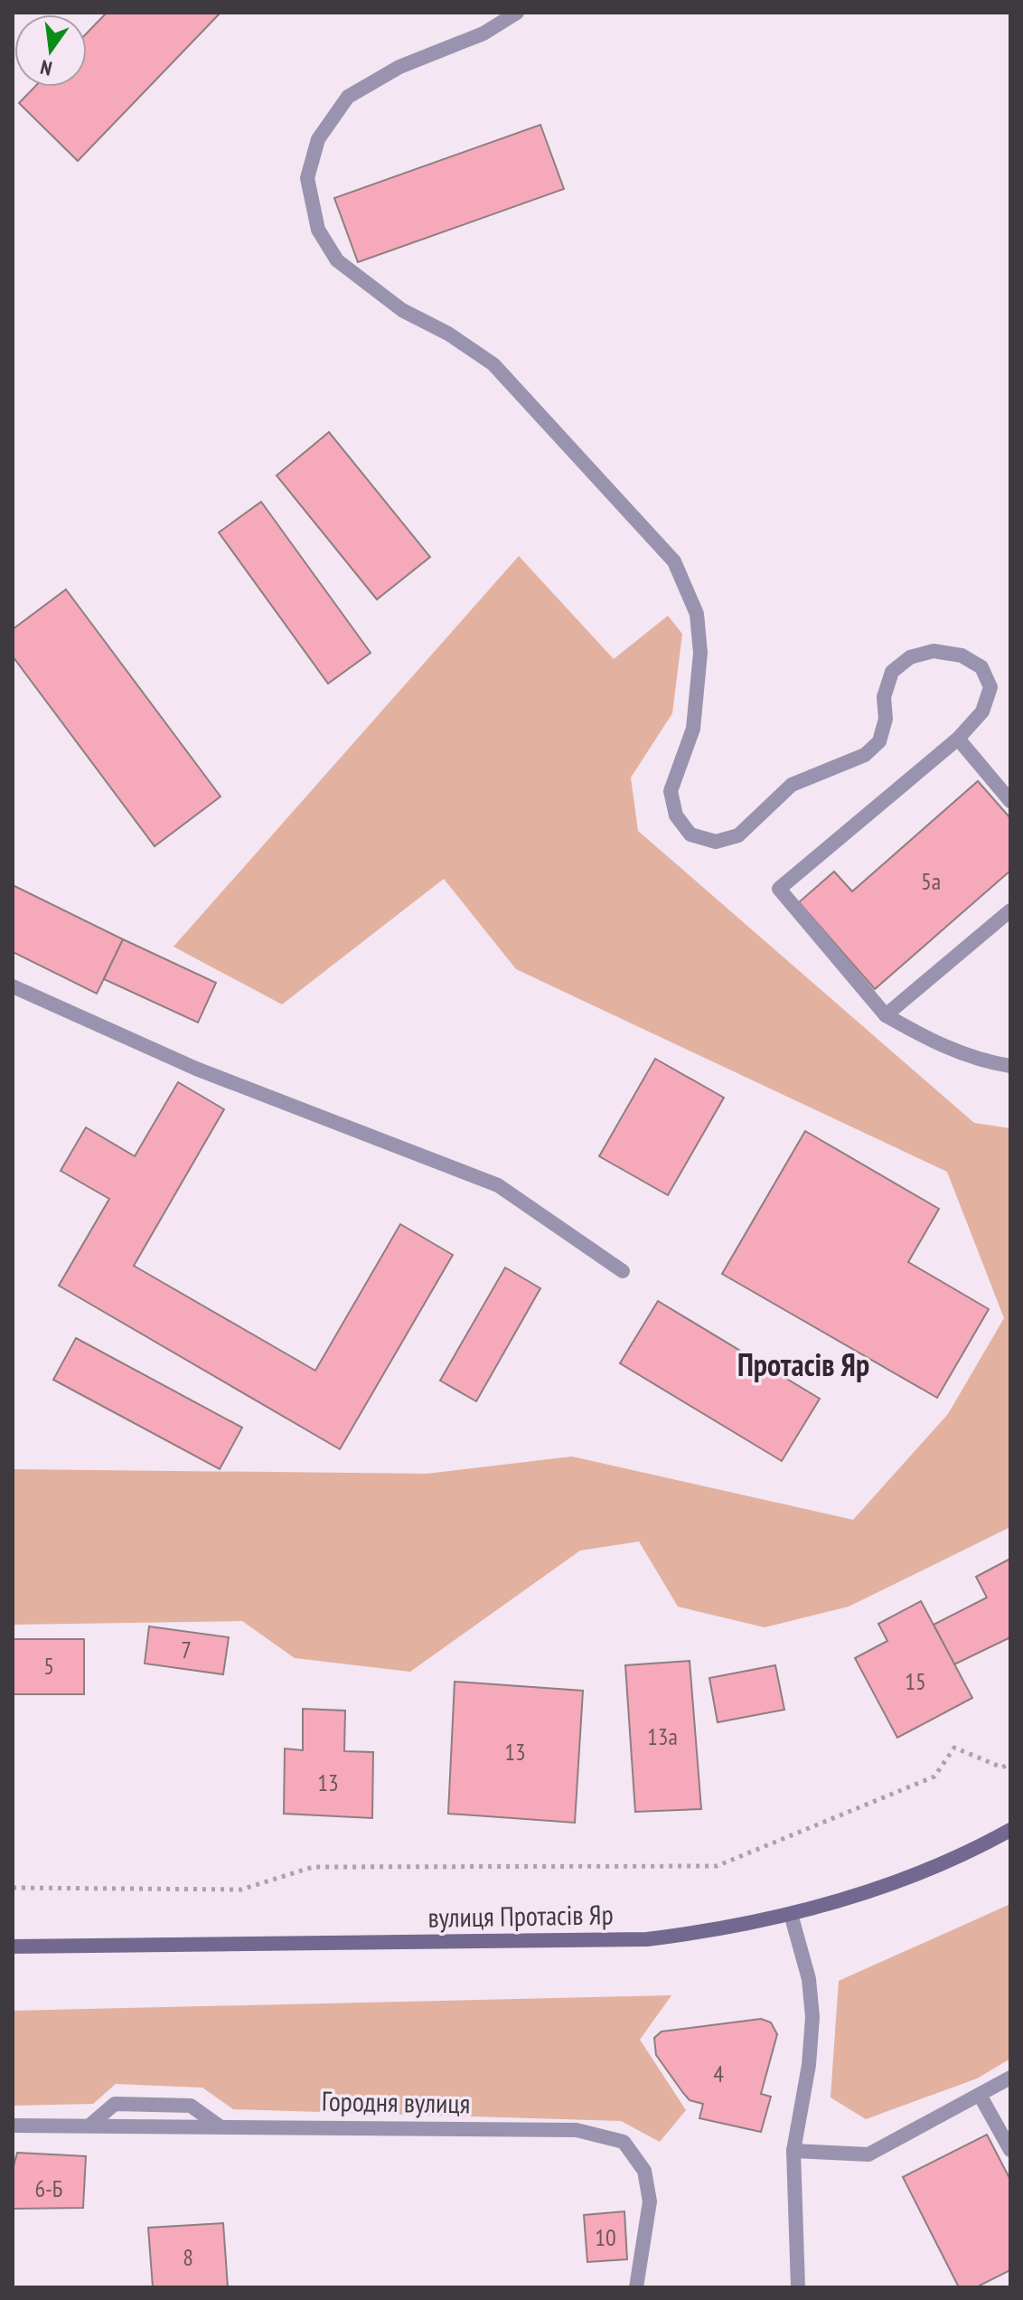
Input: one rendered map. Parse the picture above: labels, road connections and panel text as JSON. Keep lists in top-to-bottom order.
{
  "streets": {
    "main road": ["вулиця Протасів Яр"],
    "street": ["Городня вулиця"]
  },
  "districts": ["Протасів Яр"],
  "house_numbers": [
    "5а",
    "7",
    "5",
    "15",
    "13а",
    "13",
    "13",
    "4",
    "6-Б",
    "10",
    "8"
  ],
  "north": "bottom"
}
